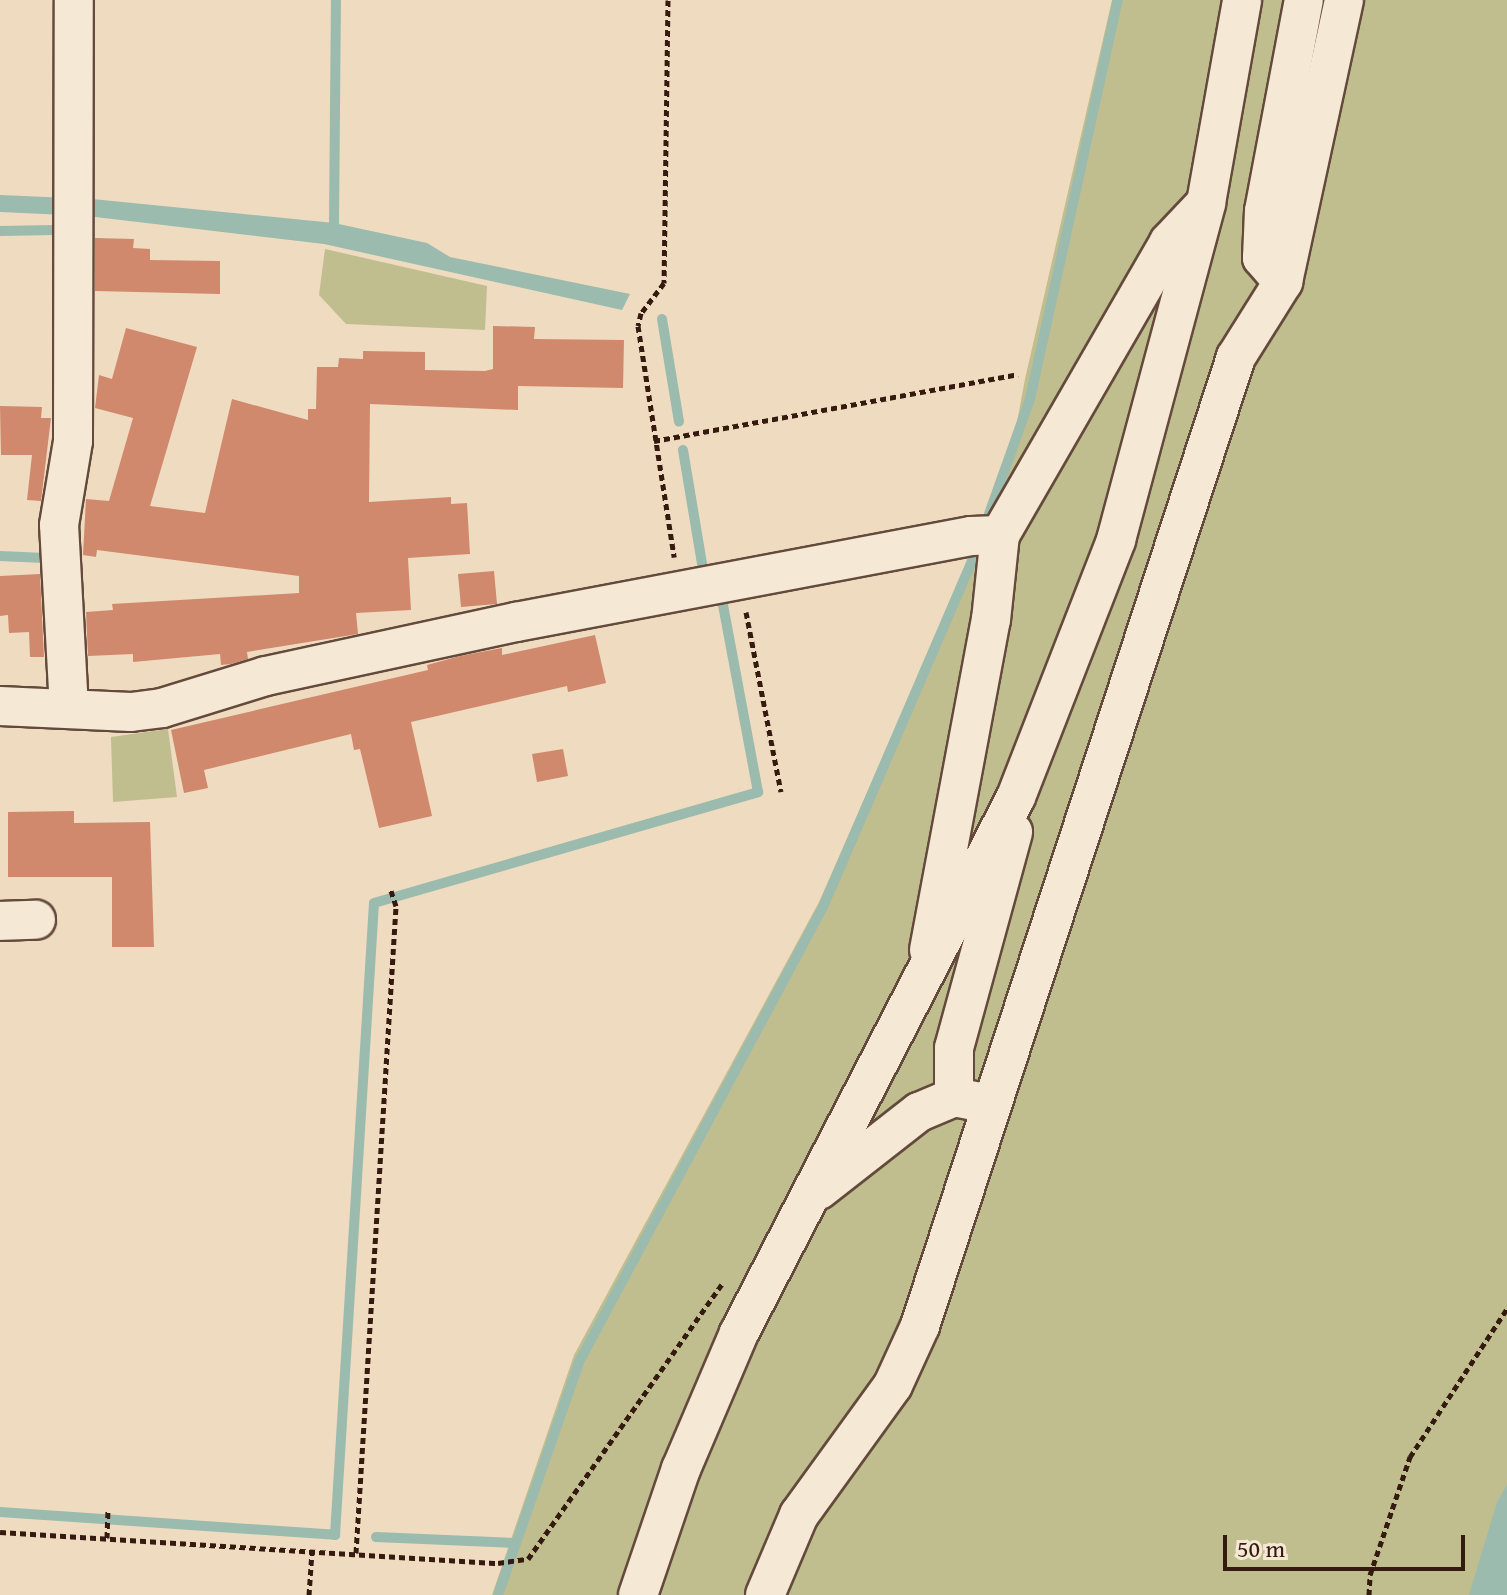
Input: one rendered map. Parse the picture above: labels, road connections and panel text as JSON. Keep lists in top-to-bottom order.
{
  "scale_bar": "50 m"
}
